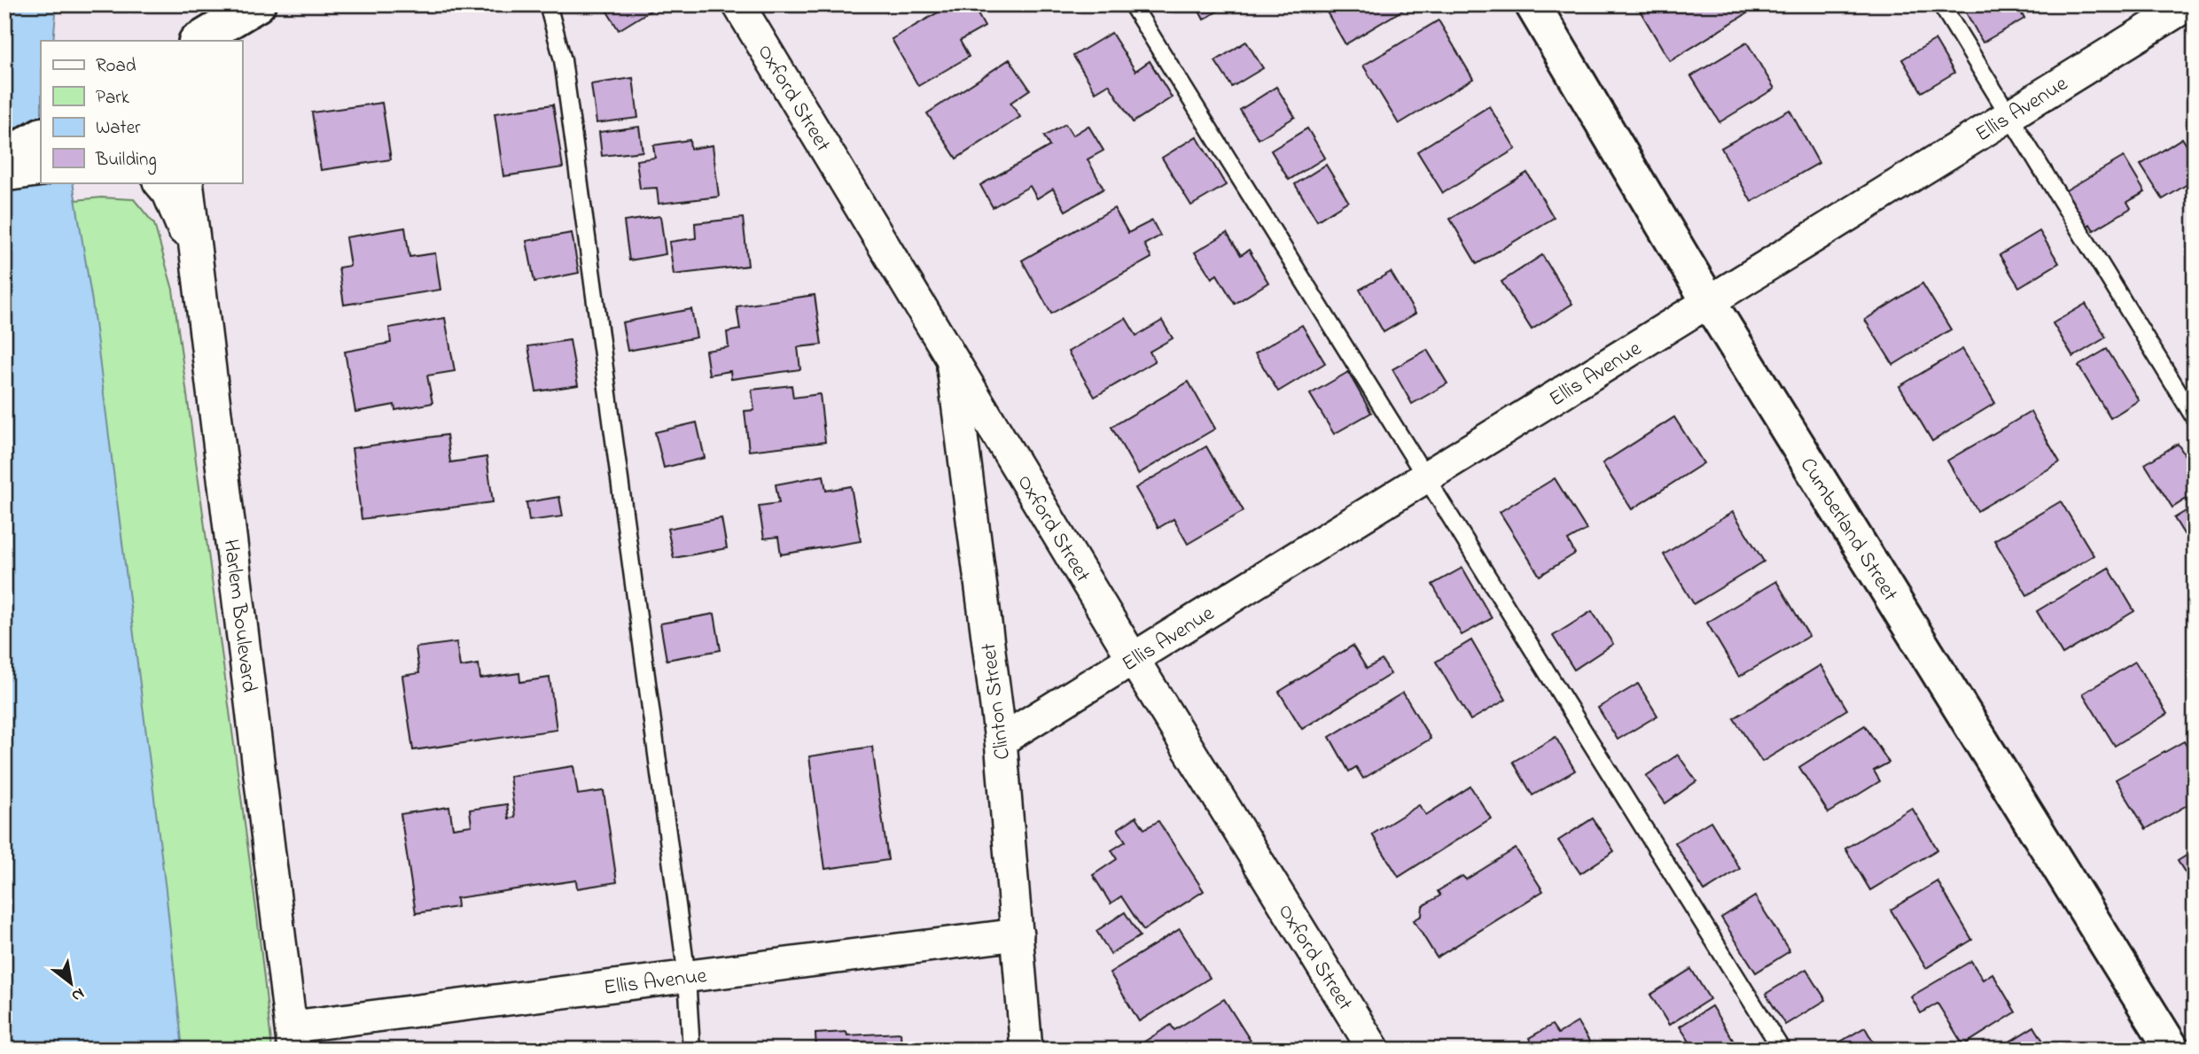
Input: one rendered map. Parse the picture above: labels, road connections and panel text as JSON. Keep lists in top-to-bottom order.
{
  "streets": {
    "street": [
      "Oxford Street",
      "Ellis Avenue",
      "Cumberland Street",
      "Harlem Boulevard",
      "Clinton Street"
    ]
  },
  "crossings": [
    ["Oxford Street", "Ellis Avenue"],
    ["Oxford Street", "Clinton Street"],
    ["Ellis Avenue", "Cumberland Street"],
    ["Ellis Avenue", "Harlem Boulevard"],
    ["Ellis Avenue", "Clinton Street"]
  ],
  "legend": [
    "Road",
    "Park",
    "Water",
    "Building"
  ],
  "north": "bottom right"
}
